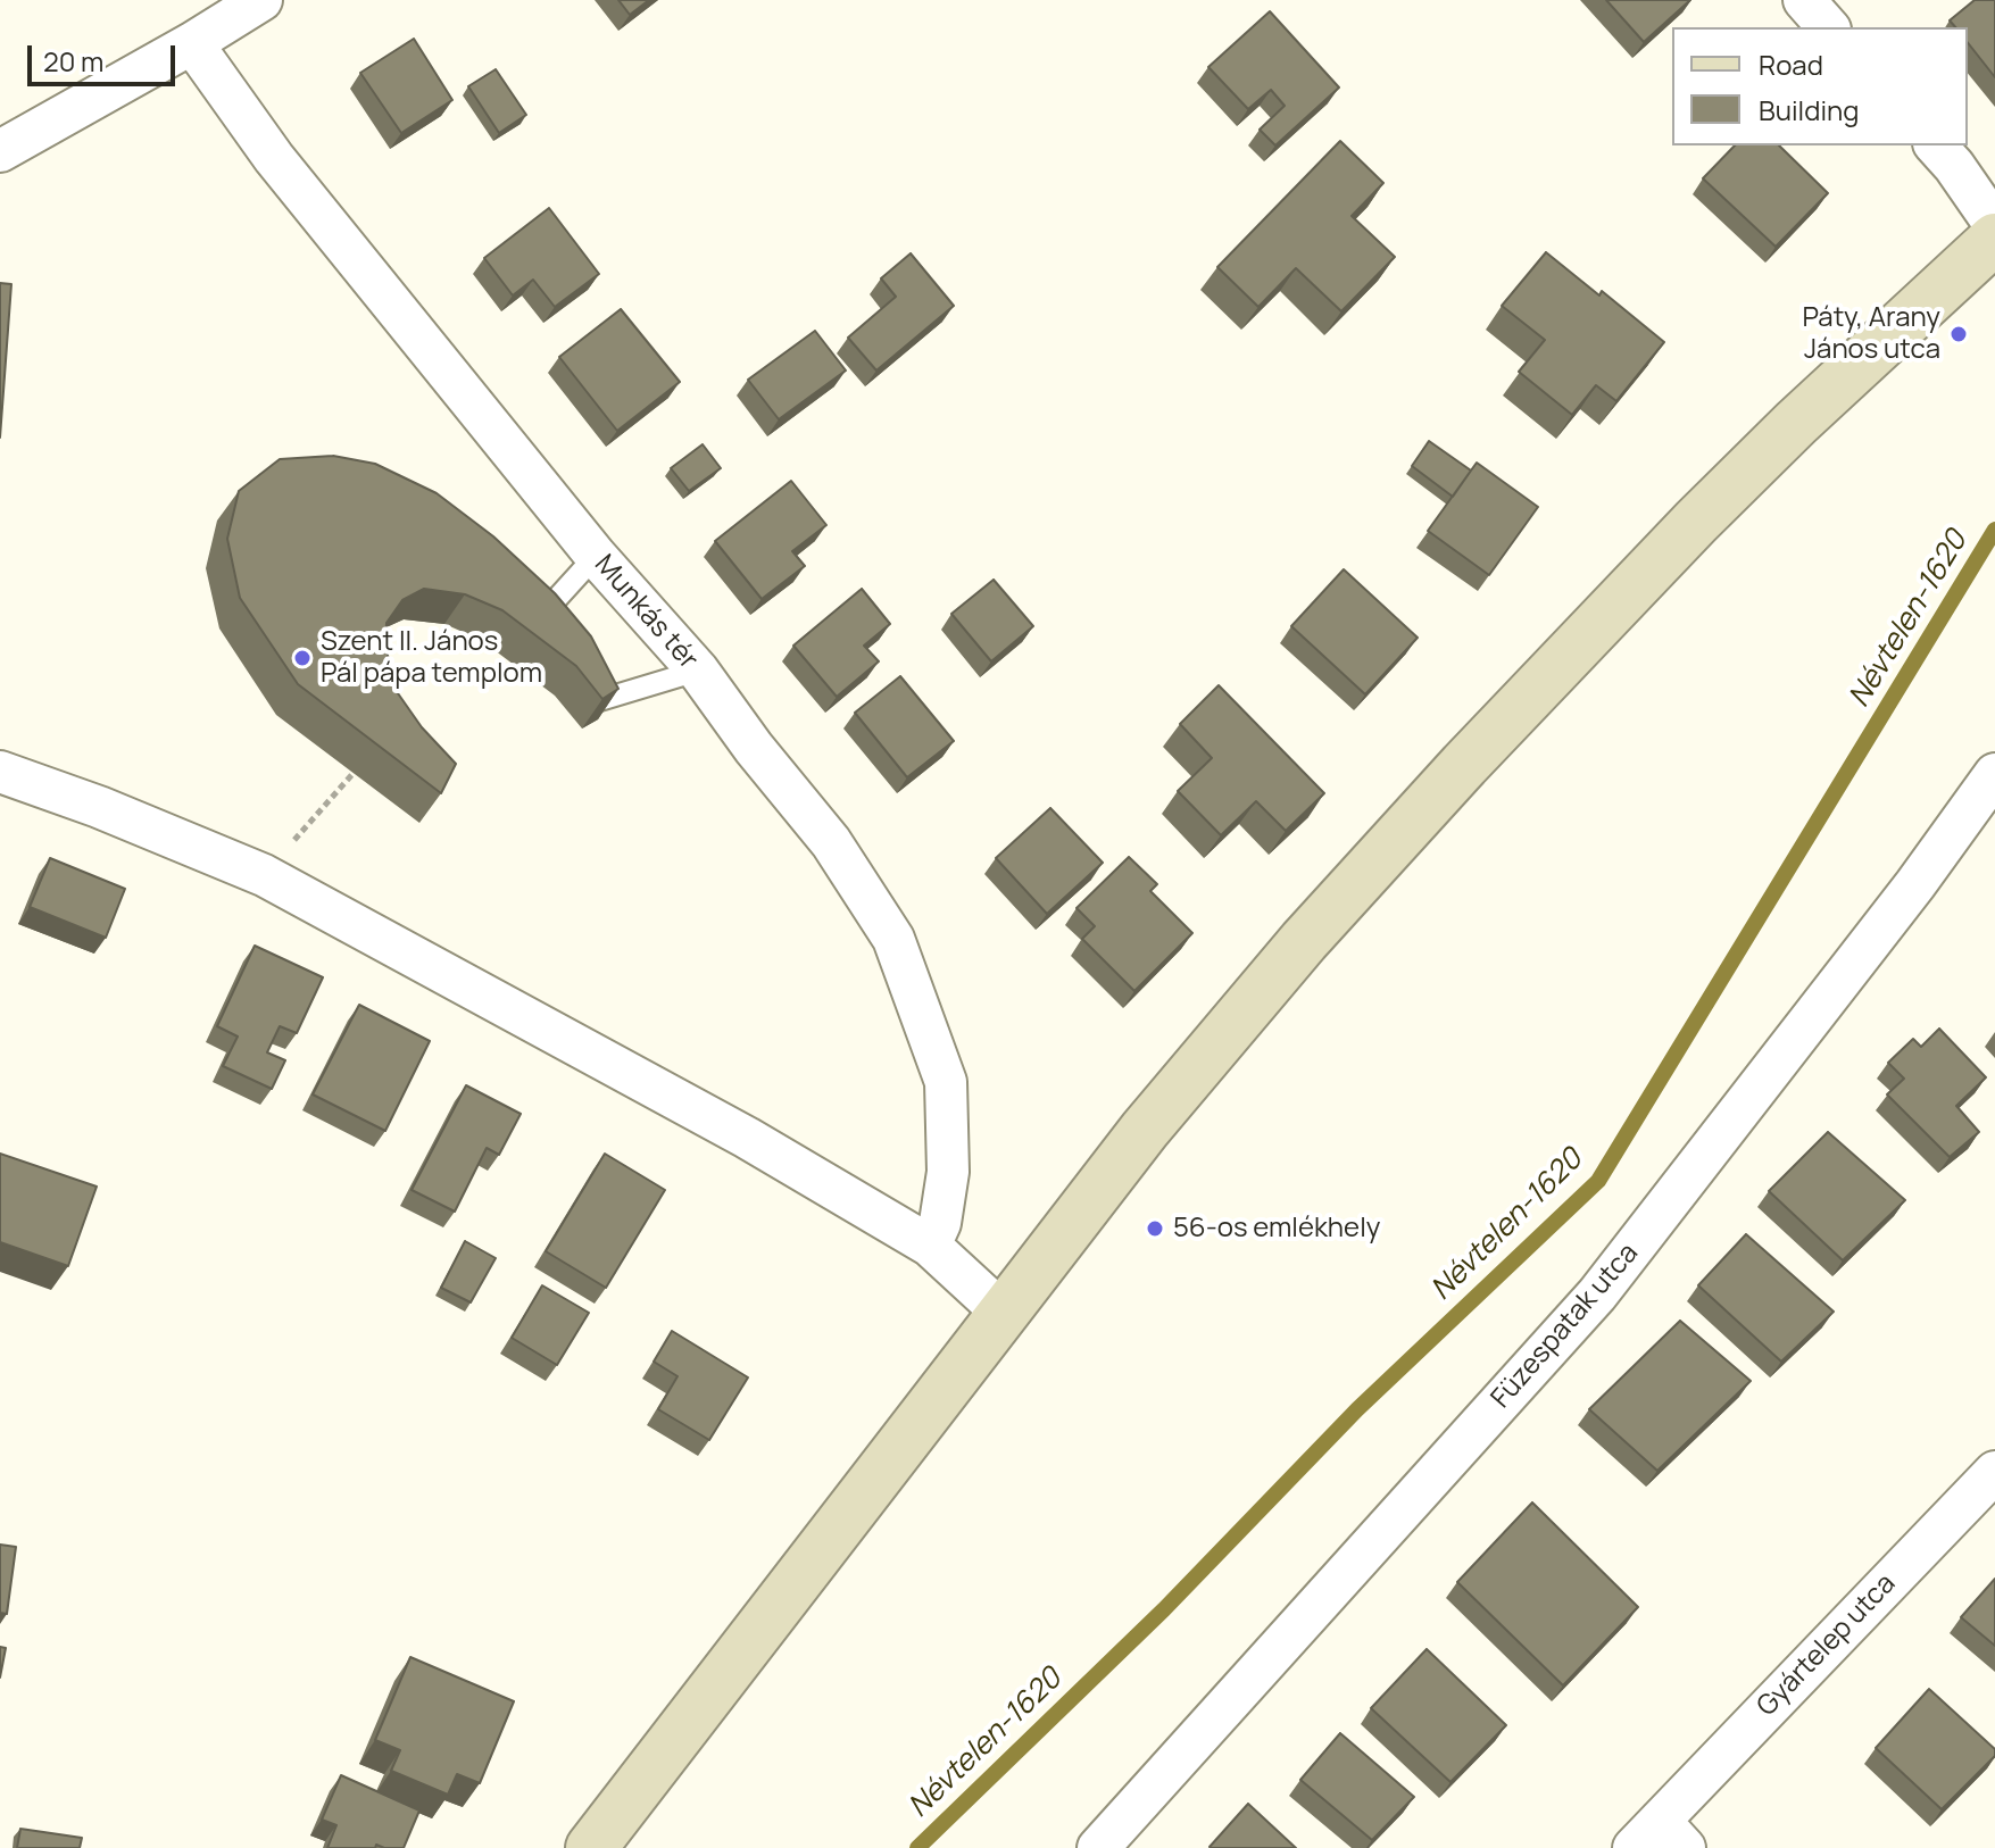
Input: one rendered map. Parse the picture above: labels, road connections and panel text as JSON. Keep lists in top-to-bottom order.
{
  "streets": {
    "street": ["Munkás tér", "Füzespatak utca", "Gyártelep utca"]
  },
  "water": ["Névtelen-1620"],
  "places": ["Páty, Arany János utca", "Szent II. János Pál pápa templom", "56-os emlékhely"],
  "legend": ["Road", "Building"],
  "scale_bar": "20 m"
}
